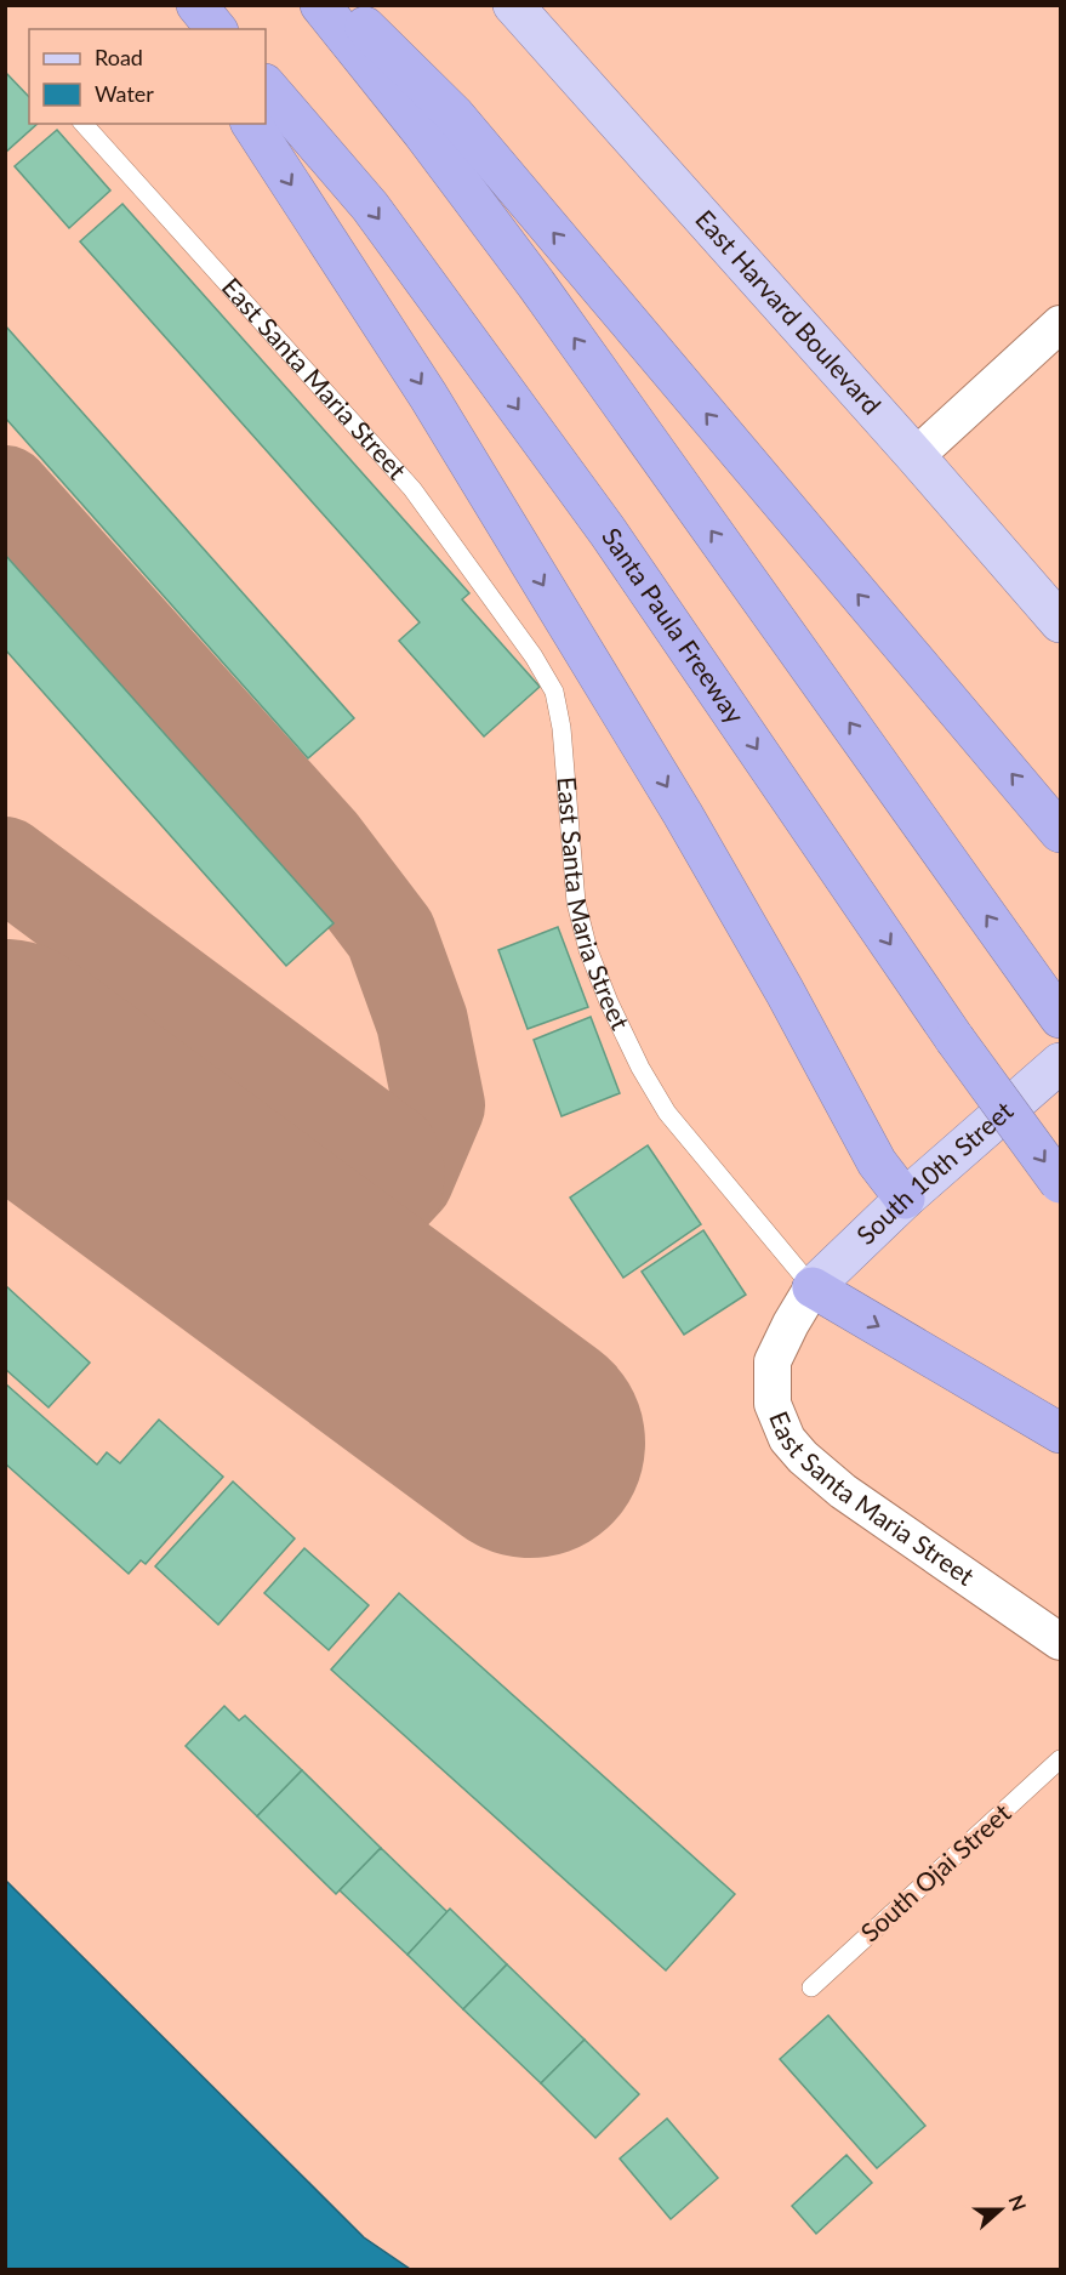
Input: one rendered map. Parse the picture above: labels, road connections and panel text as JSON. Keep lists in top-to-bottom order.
{
  "streets": {
    "highway": ["Santa Paula Freeway"],
    "main road": ["East Harvard Boulevard", "South 10th Street"],
    "street": ["East Santa Maria Street"],
    "lane": ["South Ojai Street"]
  },
  "crossings": [
    ["East Santa Maria Street", "South 10th Street"]
  ],
  "legend": ["Road", "Water"],
  "north": "right"
}
